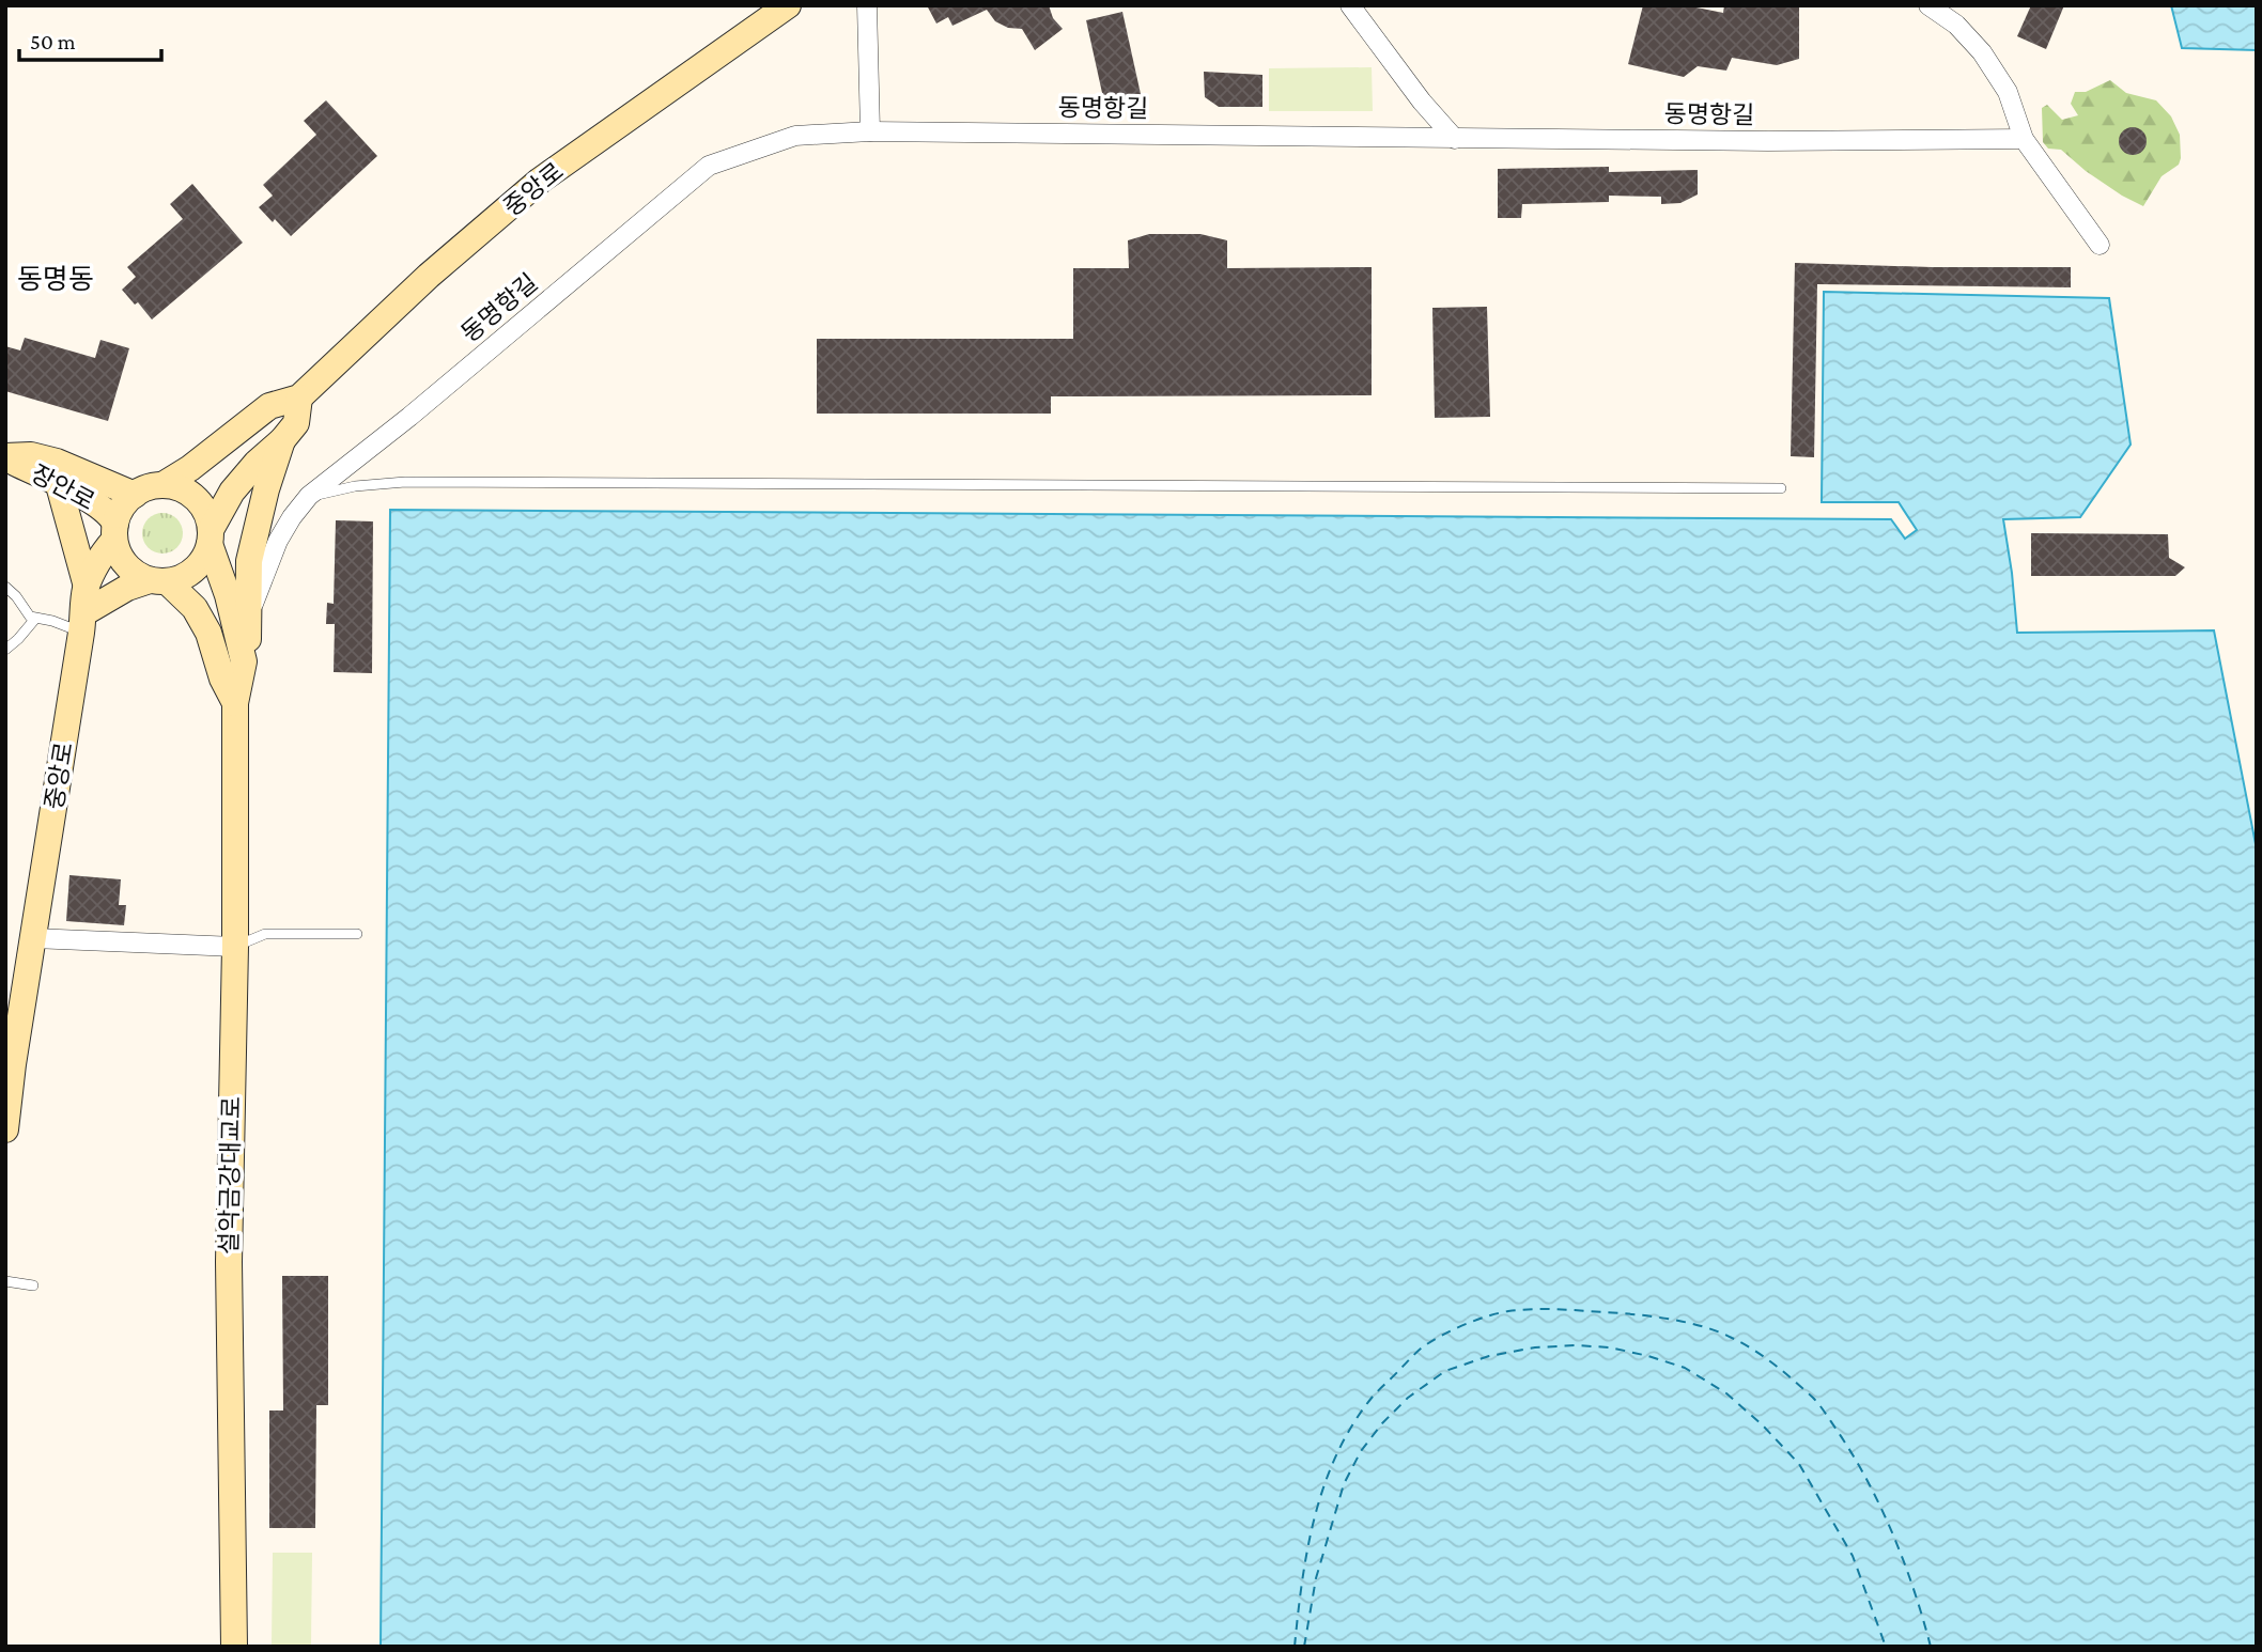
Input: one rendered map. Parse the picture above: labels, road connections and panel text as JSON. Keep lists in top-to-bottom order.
{
  "streets": {
    "street": [
      "동명항길",
      "중앙로",
      "장안로",
      "설악금강대교로"
    ]
  },
  "districts": ["동명동"],
  "scale_bar": "50 m"
}
